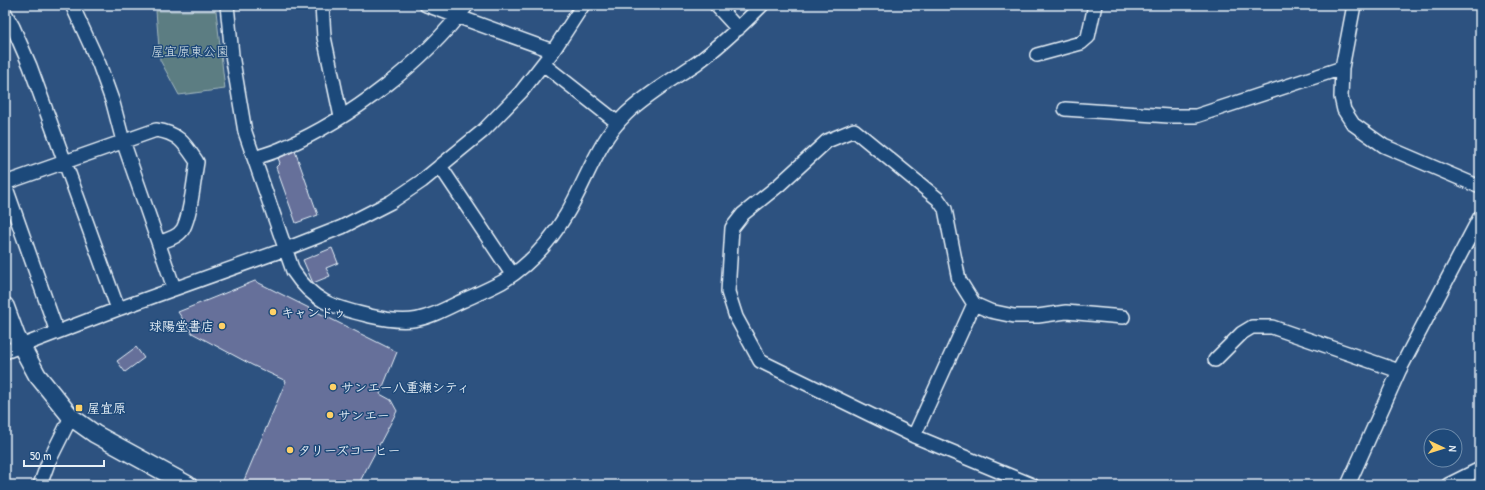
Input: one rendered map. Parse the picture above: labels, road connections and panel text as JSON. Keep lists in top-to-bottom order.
{
  "parks": ["屋宜原東公園"],
  "places": {
    "other": [
      "キャンドゥ",
      "球陽堂書店",
      "サンエー八重瀬シティ",
      "サンエー",
      "タリーズコーヒー"
    ],
    "transit": ["屋宜原"]
  },
  "scale_bar": "50 m",
  "north": "right"
}
